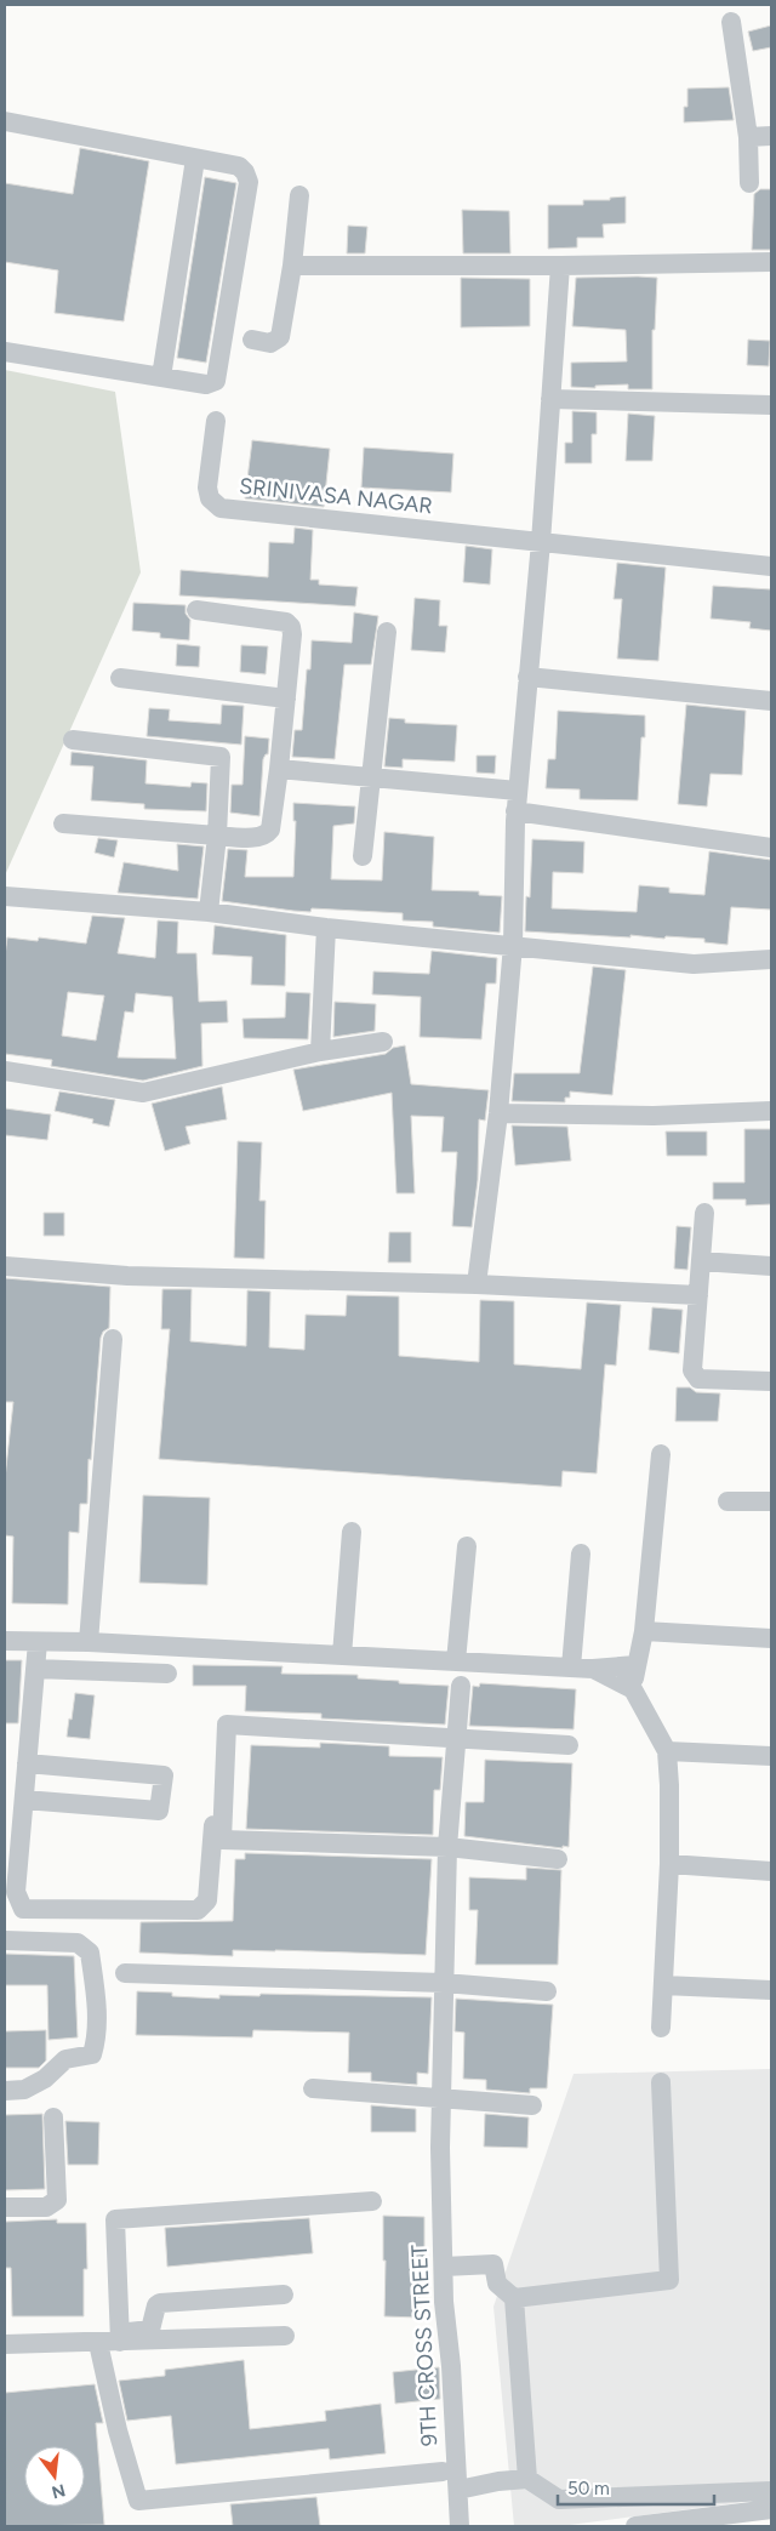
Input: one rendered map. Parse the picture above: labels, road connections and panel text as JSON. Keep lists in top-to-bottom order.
{
  "streets": {
    "street": ["SRINIVASA NAGAR", "9TH CROSS STREET"]
  },
  "scale_bar": "50 m",
  "north": "bottom"
}
